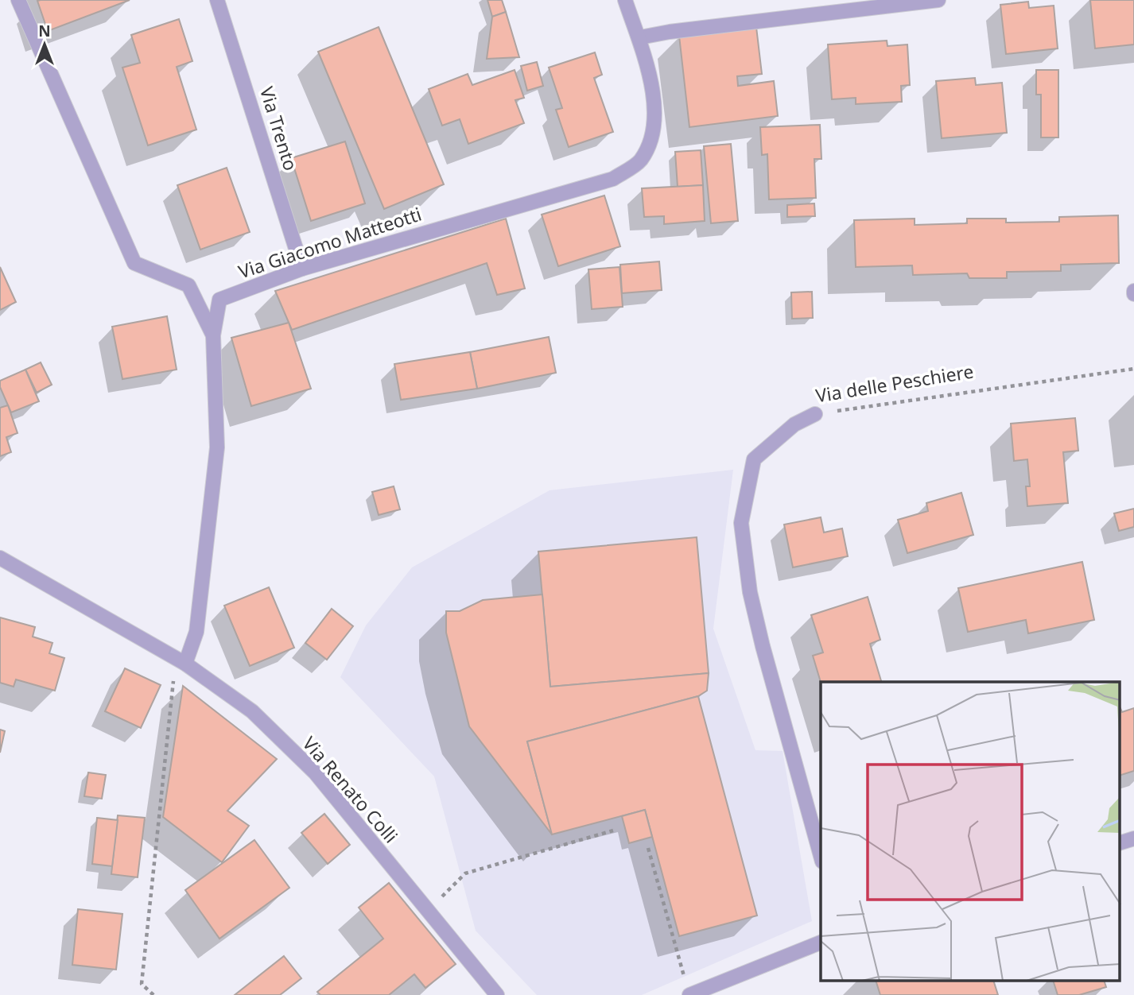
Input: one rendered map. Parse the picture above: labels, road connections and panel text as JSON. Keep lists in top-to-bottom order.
{
  "streets": {
    "street": [
      "Via Trento",
      "Via Giacomo Matteotti",
      "Via delle Peschiere",
      "Via Renato Colli"
    ]
  },
  "crossings": [
    ["Via Trento", "Via Giacomo Matteotti"],
    ["Via Giacomo Matteotti", "Via Renato Colli"]
  ],
  "north": "top"
}
